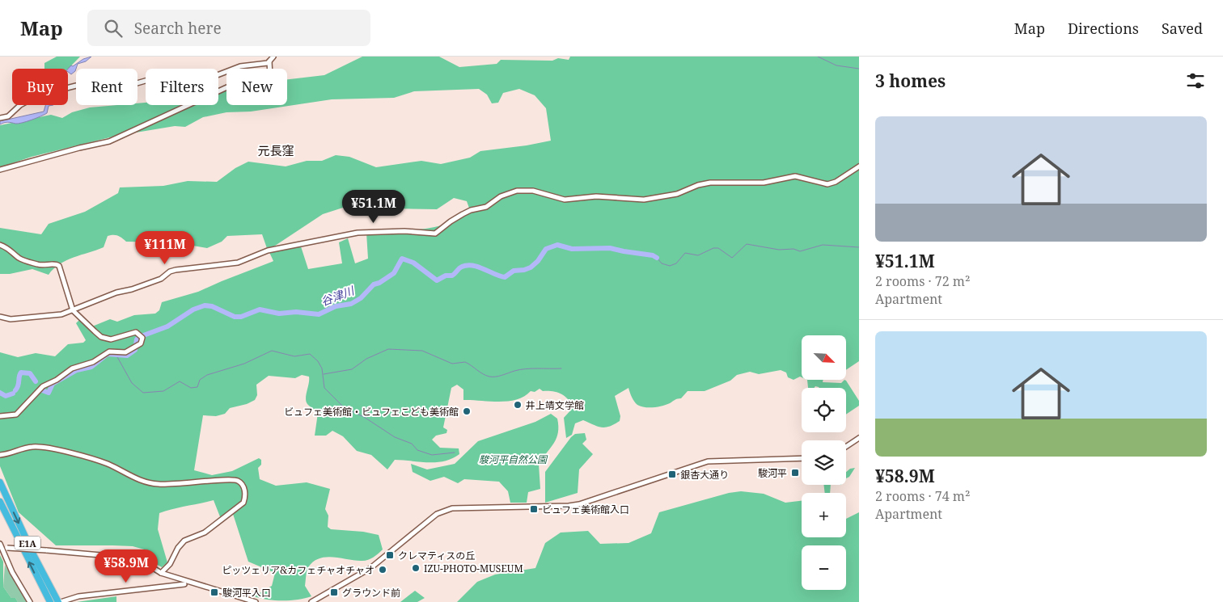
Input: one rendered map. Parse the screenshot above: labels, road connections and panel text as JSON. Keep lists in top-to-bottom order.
{
  "streets": {
    "highway": ["E1A"]
  },
  "districts": ["元長窪"],
  "water": ["谷津川"],
  "parks": ["駿河平自然公園"],
  "places": {
    "other": [
      "井上靖文学館",
      "ビュフェ美術館・ビュフェこども美術館",
      "IZU-PHOTO-MUSEUM",
      "ピッツェリア&カフェチャオチャオ"
    ],
    "transit": [
      "駿河平",
      "銀杏大通り",
      "ビュフェ美術館入口",
      "クレマティスの丘",
      "駿河平入口",
      "グラウンド前"
    ]
  },
  "north": "bottom right",
  "page": {
    "header": "Map",
    "search": "Search here",
    "nav": ["Map", "Directions", "Saved"],
    "heading": "3 homes",
    "chip": [
      "Buy",
      "Rent",
      "Filters",
      "New"
    ],
    "list": [
      {
        "name": "¥51.1M",
        "note": "2 rooms · 72 m² · Apartment"
      },
      {
        "name": "¥58.9M",
        "note": "2 rooms · 74 m² · Apartment"
      }
    ],
    "price": ["¥51.1M", "¥111M", "¥58.9M"],
    "map_buttons": ["+", "−"]
  }
}
